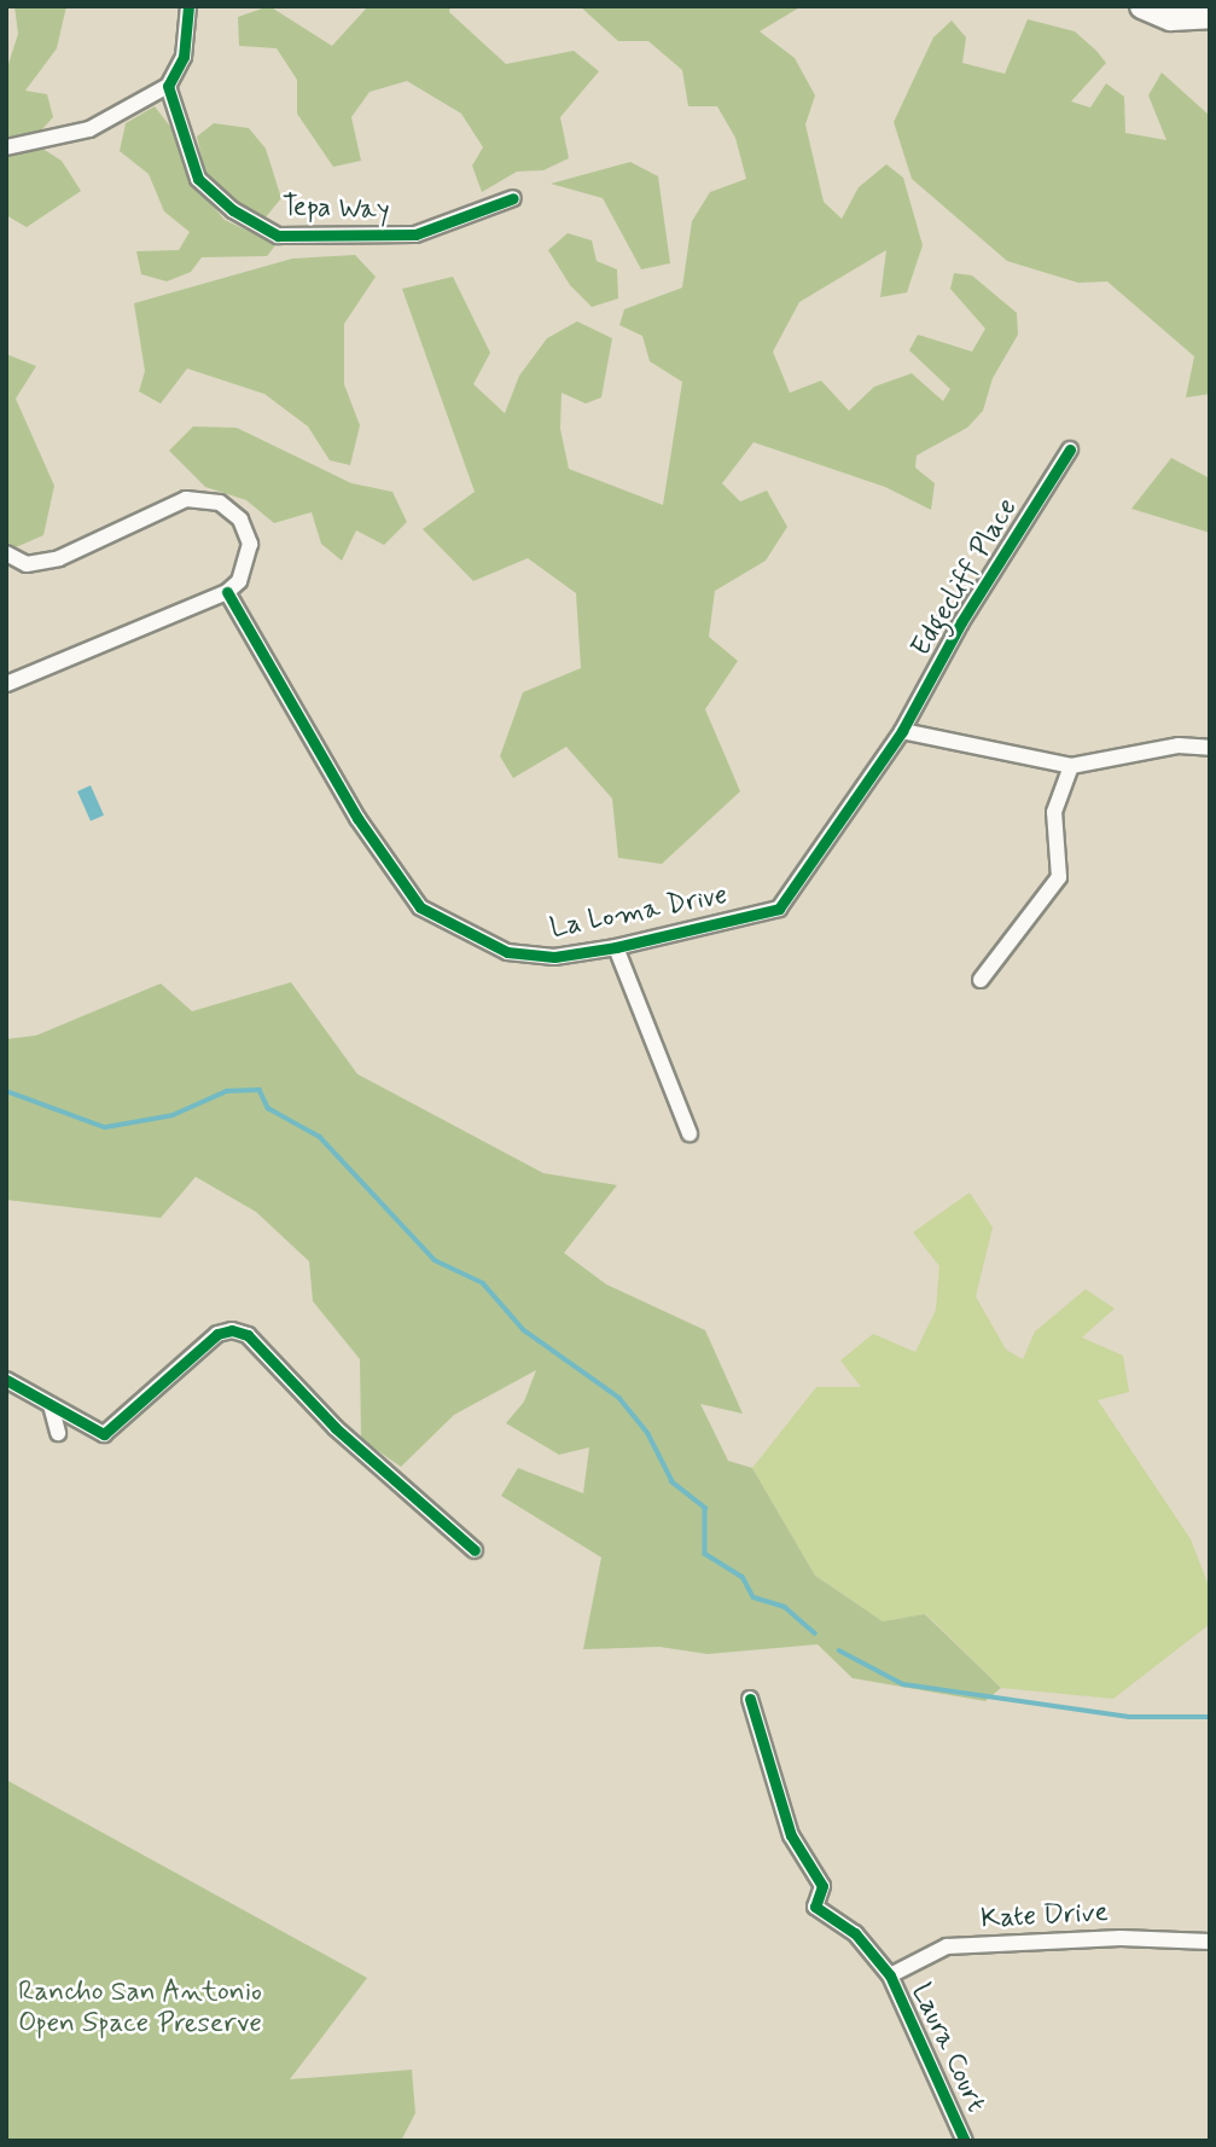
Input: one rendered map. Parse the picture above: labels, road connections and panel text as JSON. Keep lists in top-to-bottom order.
{
  "streets": {
    "street": [
      "Tepa Way",
      "Edgecliff Place",
      "La Loma Drive",
      "Kate Drive",
      "Laura Court"
    ]
  },
  "crossings": [
    ["Edgecliff Place", "La Loma Drive"],
    ["Kate Drive", "Laura Court"]
  ],
  "parks": ["Rancho San Antonio Open Space Preserve"]
}
